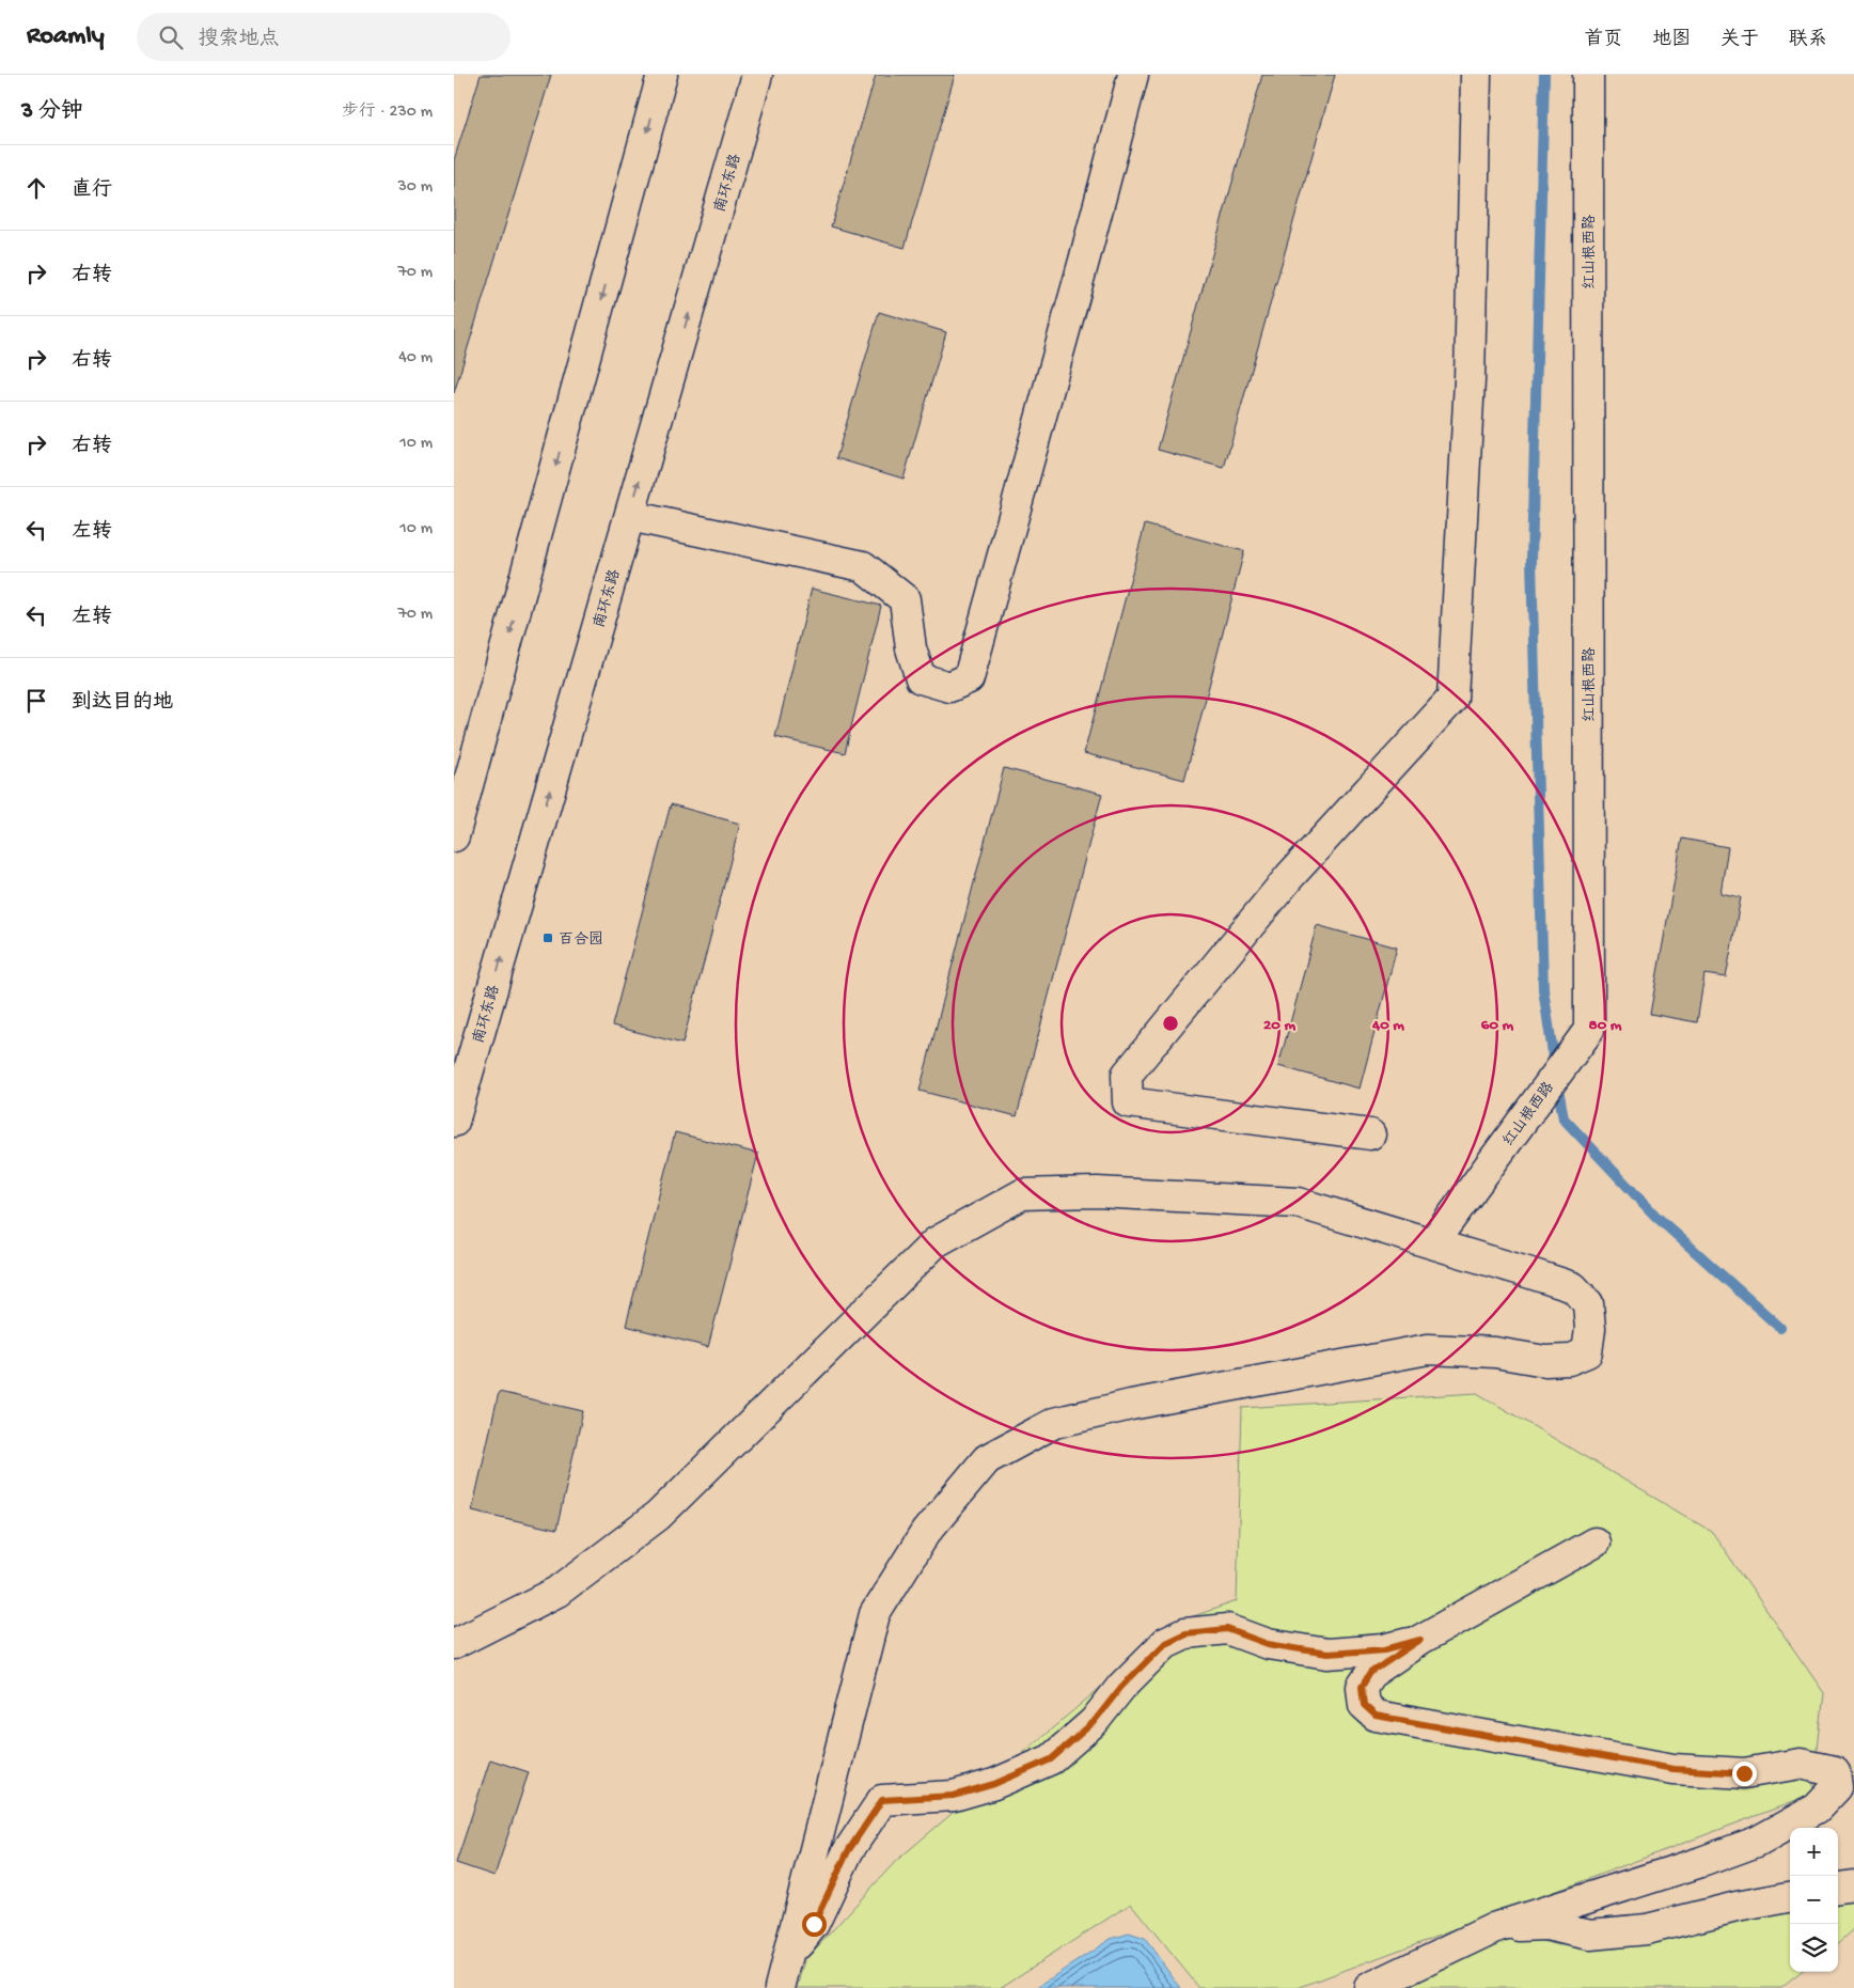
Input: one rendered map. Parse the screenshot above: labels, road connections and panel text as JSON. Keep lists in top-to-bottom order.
{
  "streets": {
    "main road": ["南环东路", "红山根西路"]
  },
  "places": {
    "transit": ["百合园"]
  },
  "page": {
    "header": "Roamly",
    "search": "搜索地点",
    "nav": [
      "首页",
      "地图",
      "关于",
      "联系"
    ],
    "heading": ["3 分钟", "步行 · 230 m"],
    "list": [
      ["直行", "30 m"],
      ["右转", "70 m"],
      ["右转", "40 m"],
      ["右转", "10 m"],
      ["左转", "10 m"],
      ["左转", "70 m"],
      "到达目的地"
    ],
    "map_buttons": ["+", "−"]
  },
  "rings": [
    "20 m",
    "40 m",
    "60 m",
    "80 m"
  ]
}
